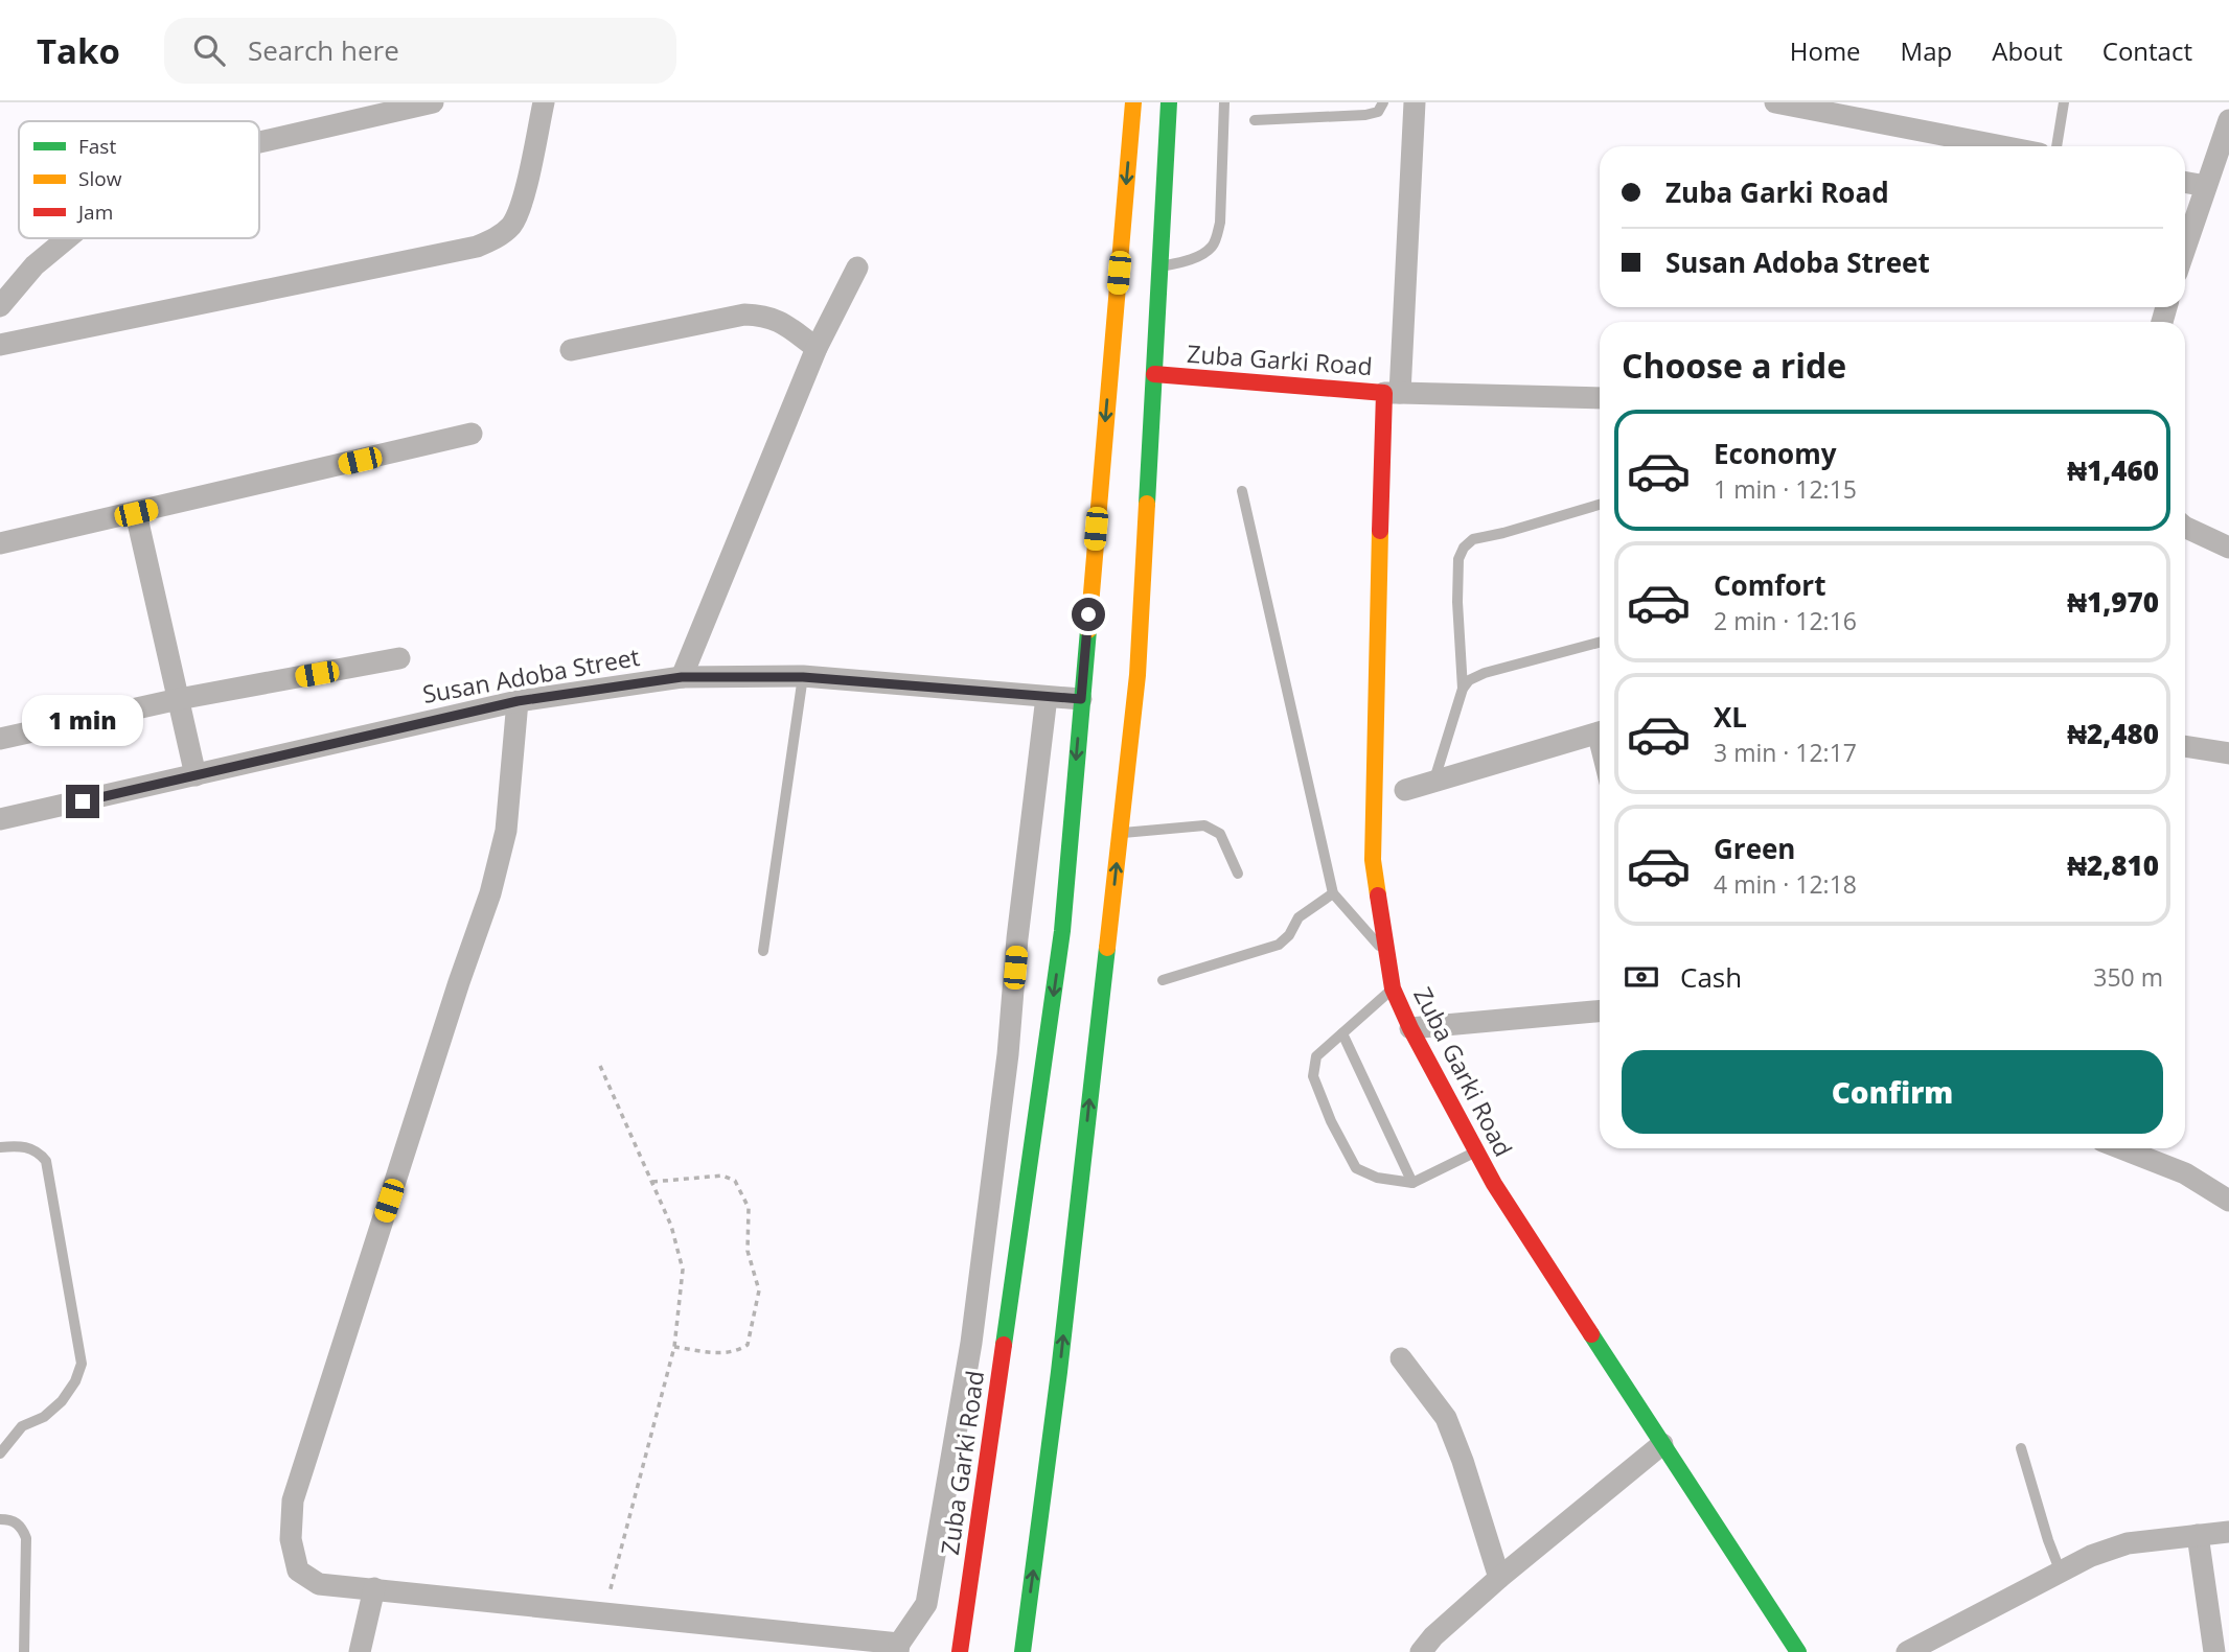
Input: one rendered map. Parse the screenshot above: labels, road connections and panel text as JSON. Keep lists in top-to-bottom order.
{
  "streets": {
    "main road": ["Zuba Garki Road"],
    "street": ["Susan Adoba Street"]
  },
  "crossings": [
    ["Zuba Garki Road", "Susan Adoba Street"]
  ],
  "legend": ["Fast", "Slow", "Jam"],
  "page": {
    "header": "Tako",
    "search": "Search here",
    "nav": [
      "Home",
      "Map",
      "About",
      "Contact"
    ],
    "banner": ["Zuba Garki Road", "Susan Adoba Street"],
    "heading": "Choose a ride",
    "list": [
      {
        "name": "Economy",
        "note": "1 min · 12:15",
        "value": "₦1,460"
      },
      {
        "name": "Comfort",
        "note": "2 min · 12:16",
        "value": "₦1,970"
      },
      {
        "name": "XL",
        "note": "3 min · 12:17",
        "value": "₦2,480"
      },
      {
        "name": "Green",
        "note": "4 min · 12:18",
        "value": "₦2,810"
      }
    ],
    "bubble": "1 min",
    "pay": ["Cash", "350 m"],
    "buttons": "Confirm"
  }
}
